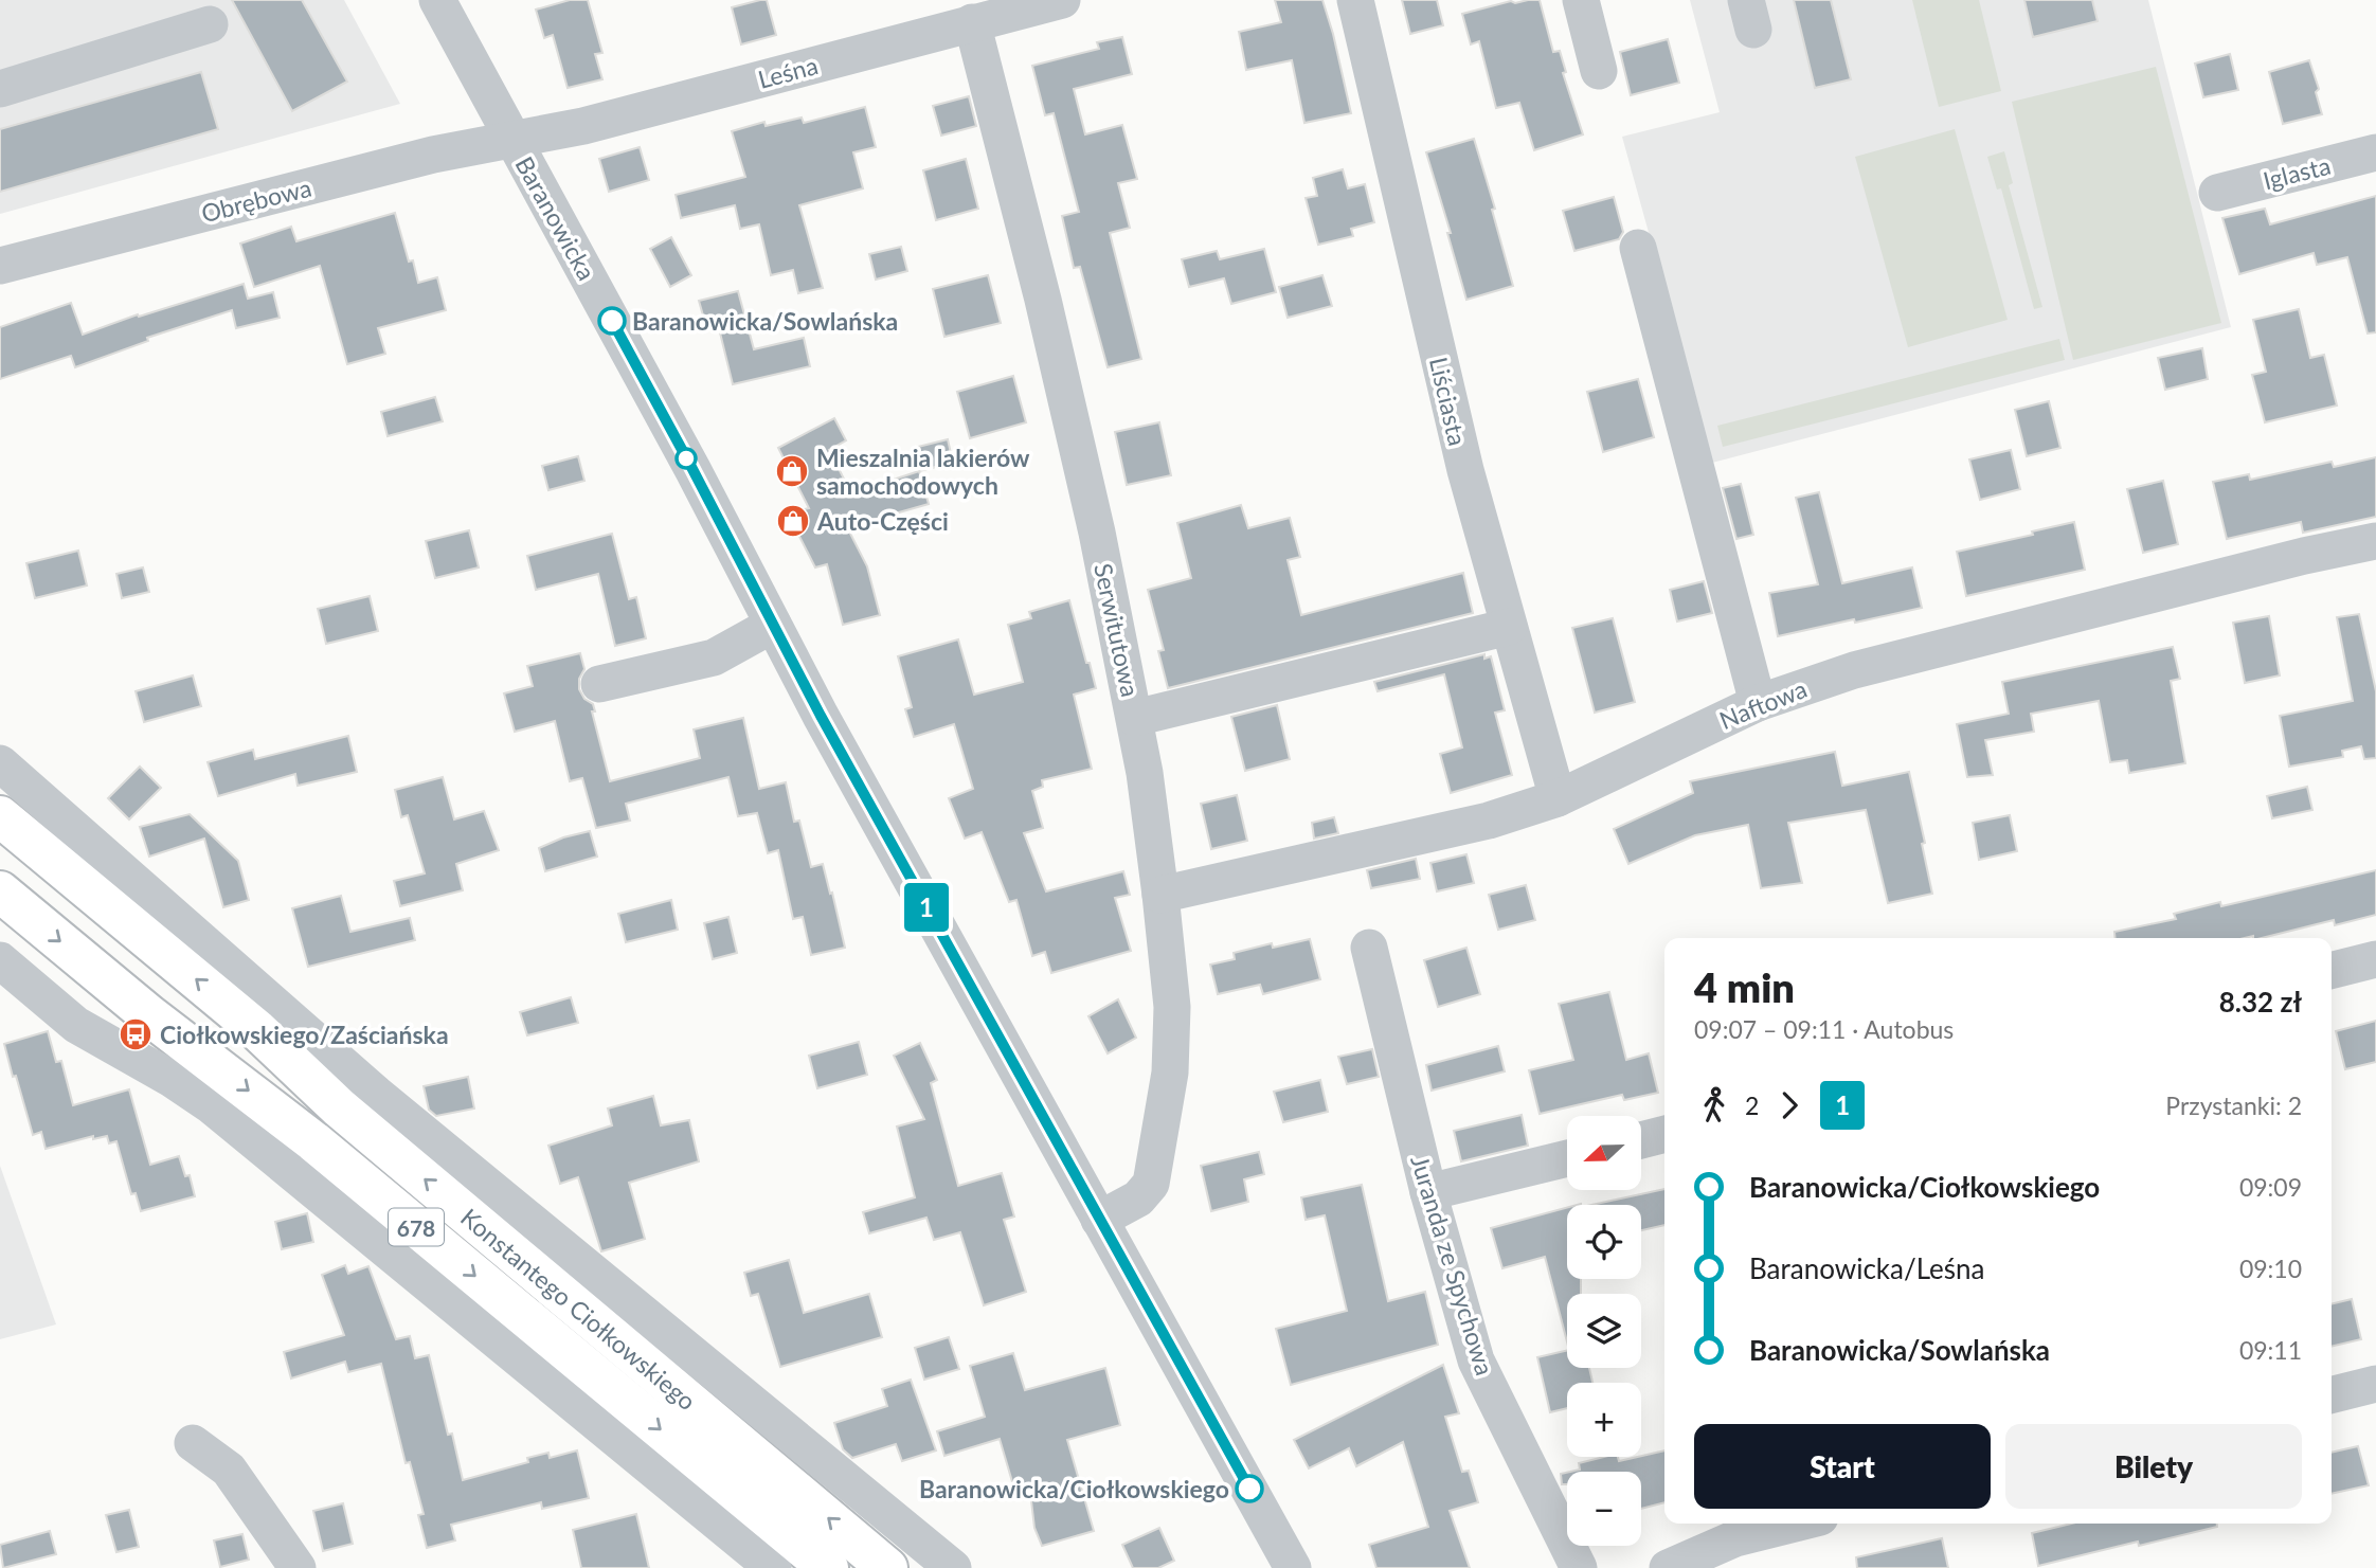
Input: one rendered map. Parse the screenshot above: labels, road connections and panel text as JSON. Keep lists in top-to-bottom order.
{
  "streets": {
    "highway": ["678", "Konstantego Ciołkowskiego"],
    "street": [
      "Leśna",
      "Iglasta",
      "Obrębowa",
      "Baranowicka",
      "Liściasta",
      "Serwitutowa",
      "Naftowa",
      "Juranda ze Spychowa"
    ]
  },
  "crossings": [
    ["Leśna", "Obrębowa"],
    ["Leśna", "Baranowicka"],
    ["Leśna", "Serwitutowa"],
    ["Obrębowa", "Baranowicka"],
    ["Baranowicka", "Serwitutowa"],
    ["Liściasta", "Naftowa"],
    ["Serwitutowa", "Naftowa"]
  ],
  "places": {
    "other": ["Baranowicka/Sowlańska", "Baranowicka/Ciołkowskiego"],
    "shop": ["Mieszalnia lakierów samochodowych", "Auto-Części"],
    "bus stop": ["Ciołkowskiego/Zaściańska"]
  },
  "lines": ["bus line 1"],
  "north": "left",
  "page": {
    "on_map": "1",
    "heading": ["4 min", "09:07 – 09:11 · Autobus", "8.32 zł"],
    "legs": ["2", "1", "Przystanki: 2"],
    "map_buttons": ["+", "−"],
    "list": [
      {
        "name": "Baranowicka/Ciołkowskiego",
        "value": "09:09"
      },
      {
        "name": "Baranowicka/Leśna",
        "value": "09:10"
      },
      {
        "name": "Baranowicka/Sowlańska",
        "value": "09:11"
      }
    ],
    "buttons": ["Start", "Bilety"]
  }
}
